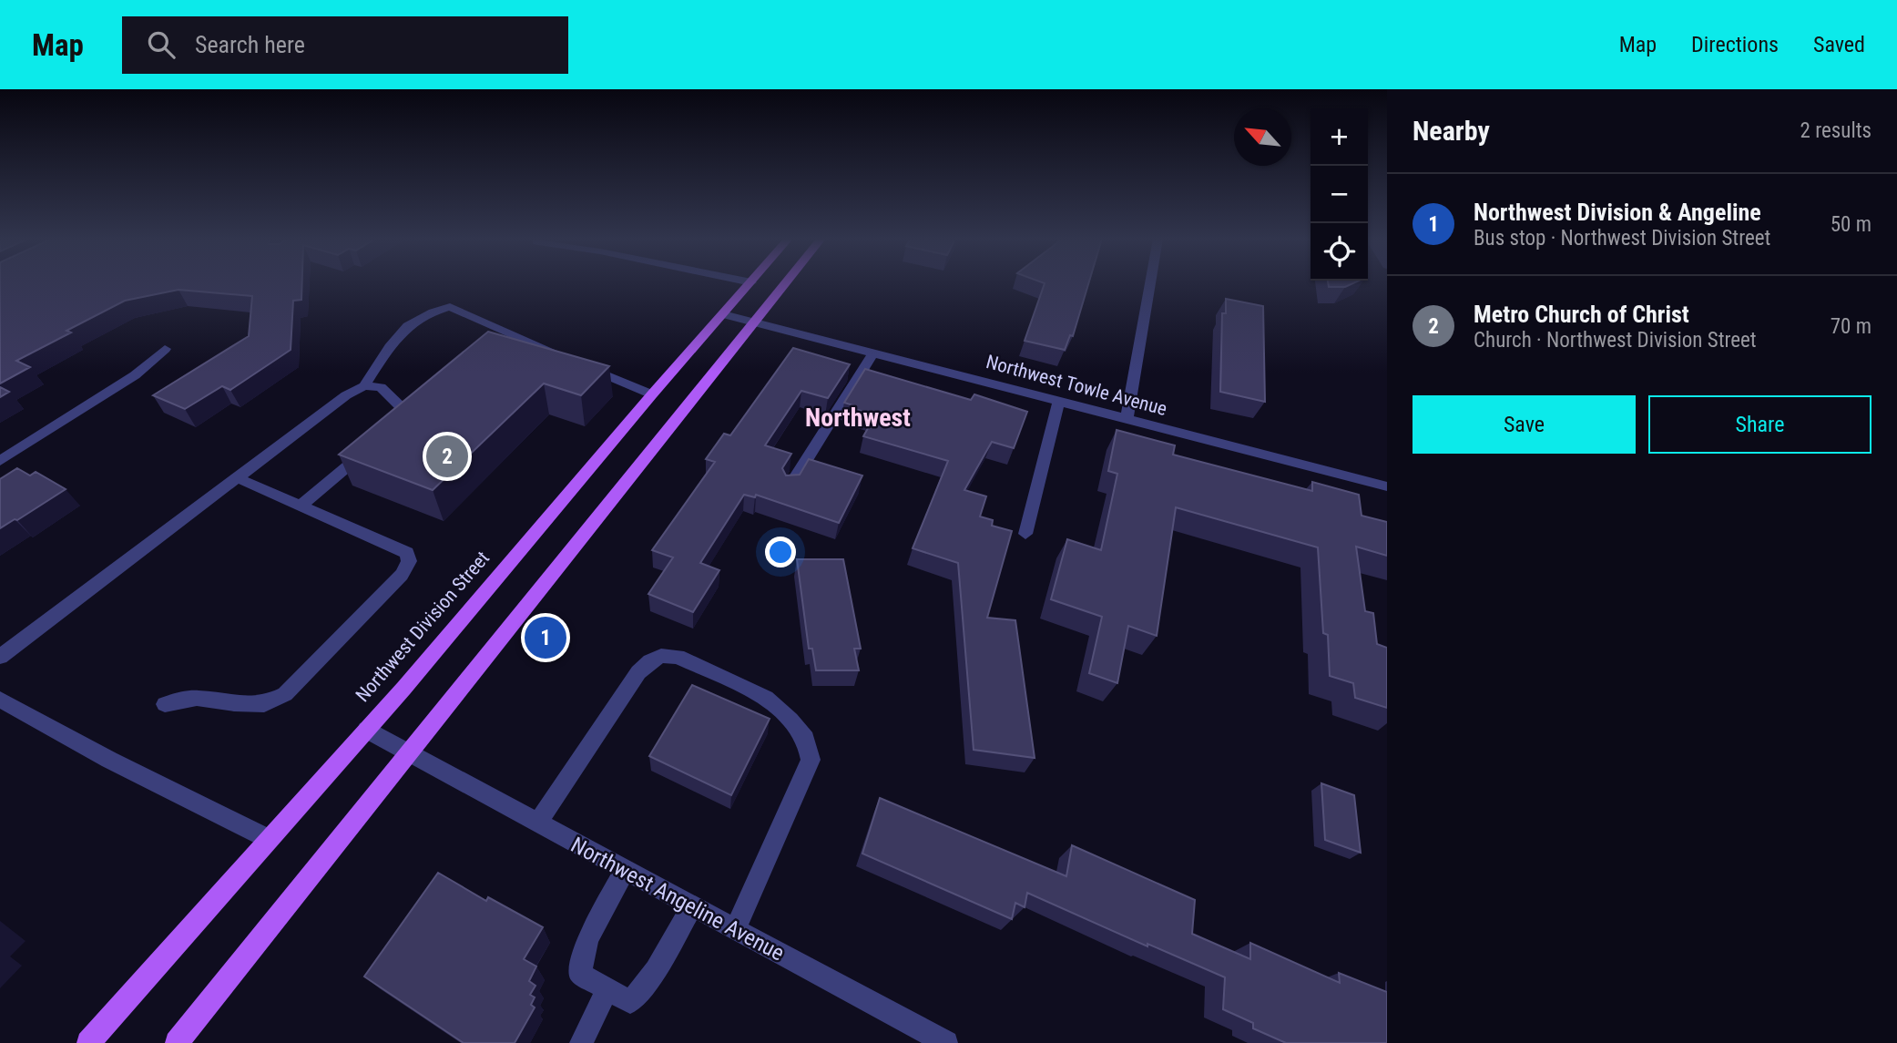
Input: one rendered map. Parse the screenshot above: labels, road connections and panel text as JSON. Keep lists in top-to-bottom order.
{
  "streets": {
    "main road": ["Northwest Division Street"],
    "street": ["Northwest Towle Avenue", "Northwest Angeline Avenue"]
  },
  "crossings": [
    ["Northwest Towle Avenue", "Northwest Division Street"],
    ["Northwest Division Street", "Northwest Angeline Avenue"]
  ],
  "districts": ["Northwest"],
  "north": "top left",
  "page": {
    "header": "Map",
    "search": "Search here",
    "nav": ["Map", "Directions", "Saved"],
    "heading": ["Nearby", "2 results"],
    "map_buttons": ["+", "−"],
    "list": [
      {
        "mark": "1",
        "name": "Northwest Division & Angeline",
        "note": "Bus stop · Northwest Division Street",
        "value": "50 m"
      },
      {
        "mark": "2",
        "name": "Metro Church of Christ",
        "note": "Church · Northwest Division Street",
        "value": "70 m"
      }
    ],
    "buttons": ["Save", "Share"],
    "pins": ["2", "1"]
  }
}
